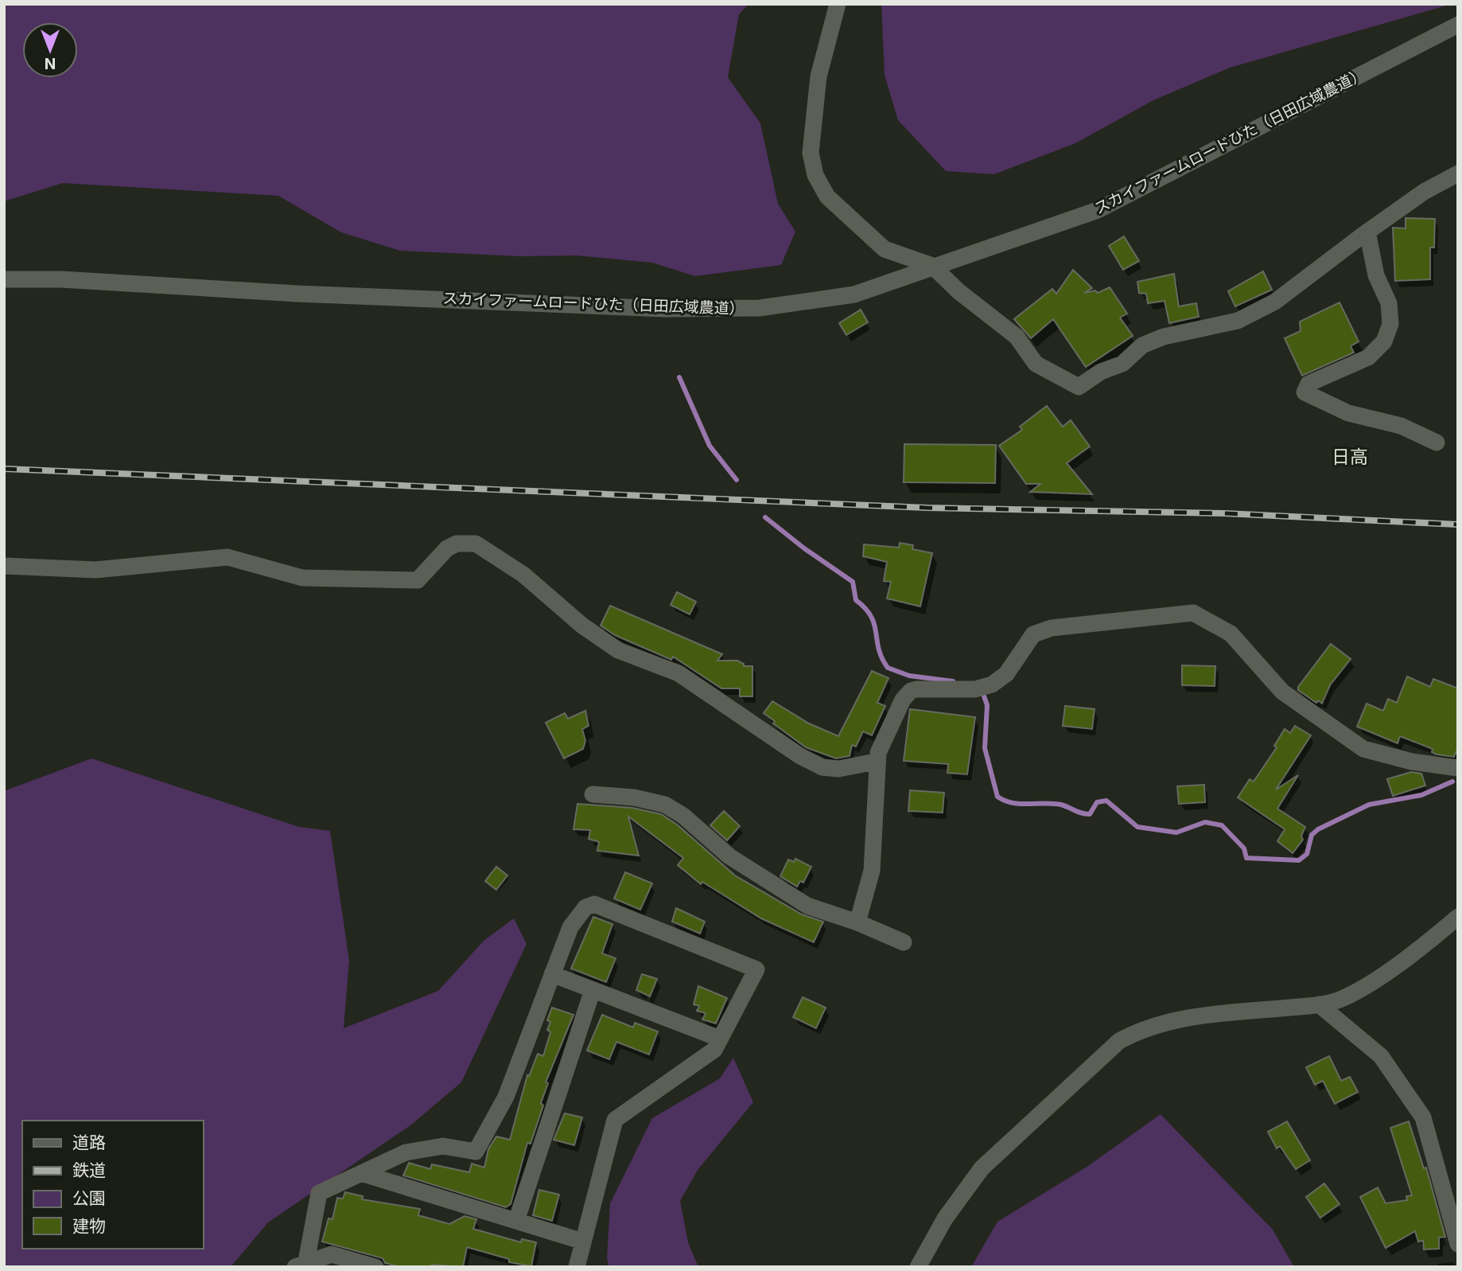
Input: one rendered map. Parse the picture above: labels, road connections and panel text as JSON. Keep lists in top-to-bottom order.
{
  "streets": {
    "street": ["スカイファームロードひた（日田広域農道）"]
  },
  "districts": ["日高"],
  "legend": [
    "道路",
    "鉄道",
    "公園",
    "建物"
  ],
  "north": "bottom"
}
